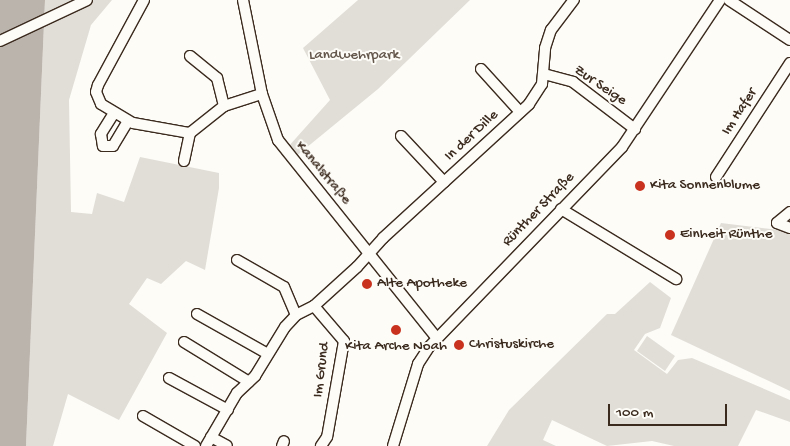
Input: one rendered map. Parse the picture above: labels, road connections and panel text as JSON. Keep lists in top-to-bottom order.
{
  "streets": {
    "street": [
      "Zur Seige",
      "Im Hafer",
      "In der Dille",
      "Kanalstraße",
      "Rünther Straße",
      "Im Grund"
    ]
  },
  "crossings": [
    ["Zur Seige", "In der Dille"],
    ["Zur Seige", "Rünther Straße"],
    ["In der Dille", "Kanalstraße"],
    ["In der Dille", "Im Grund"],
    ["Kanalstraße", "Rünther Straße"]
  ],
  "parks": ["Landwehrpark"],
  "places": [
    "Kita Sonnenblume",
    "Einheit Rünthe",
    "Alte Apotheke",
    "Kita Arche Noah",
    "Christuskirche"
  ],
  "scale_bar": "100 m"
}
